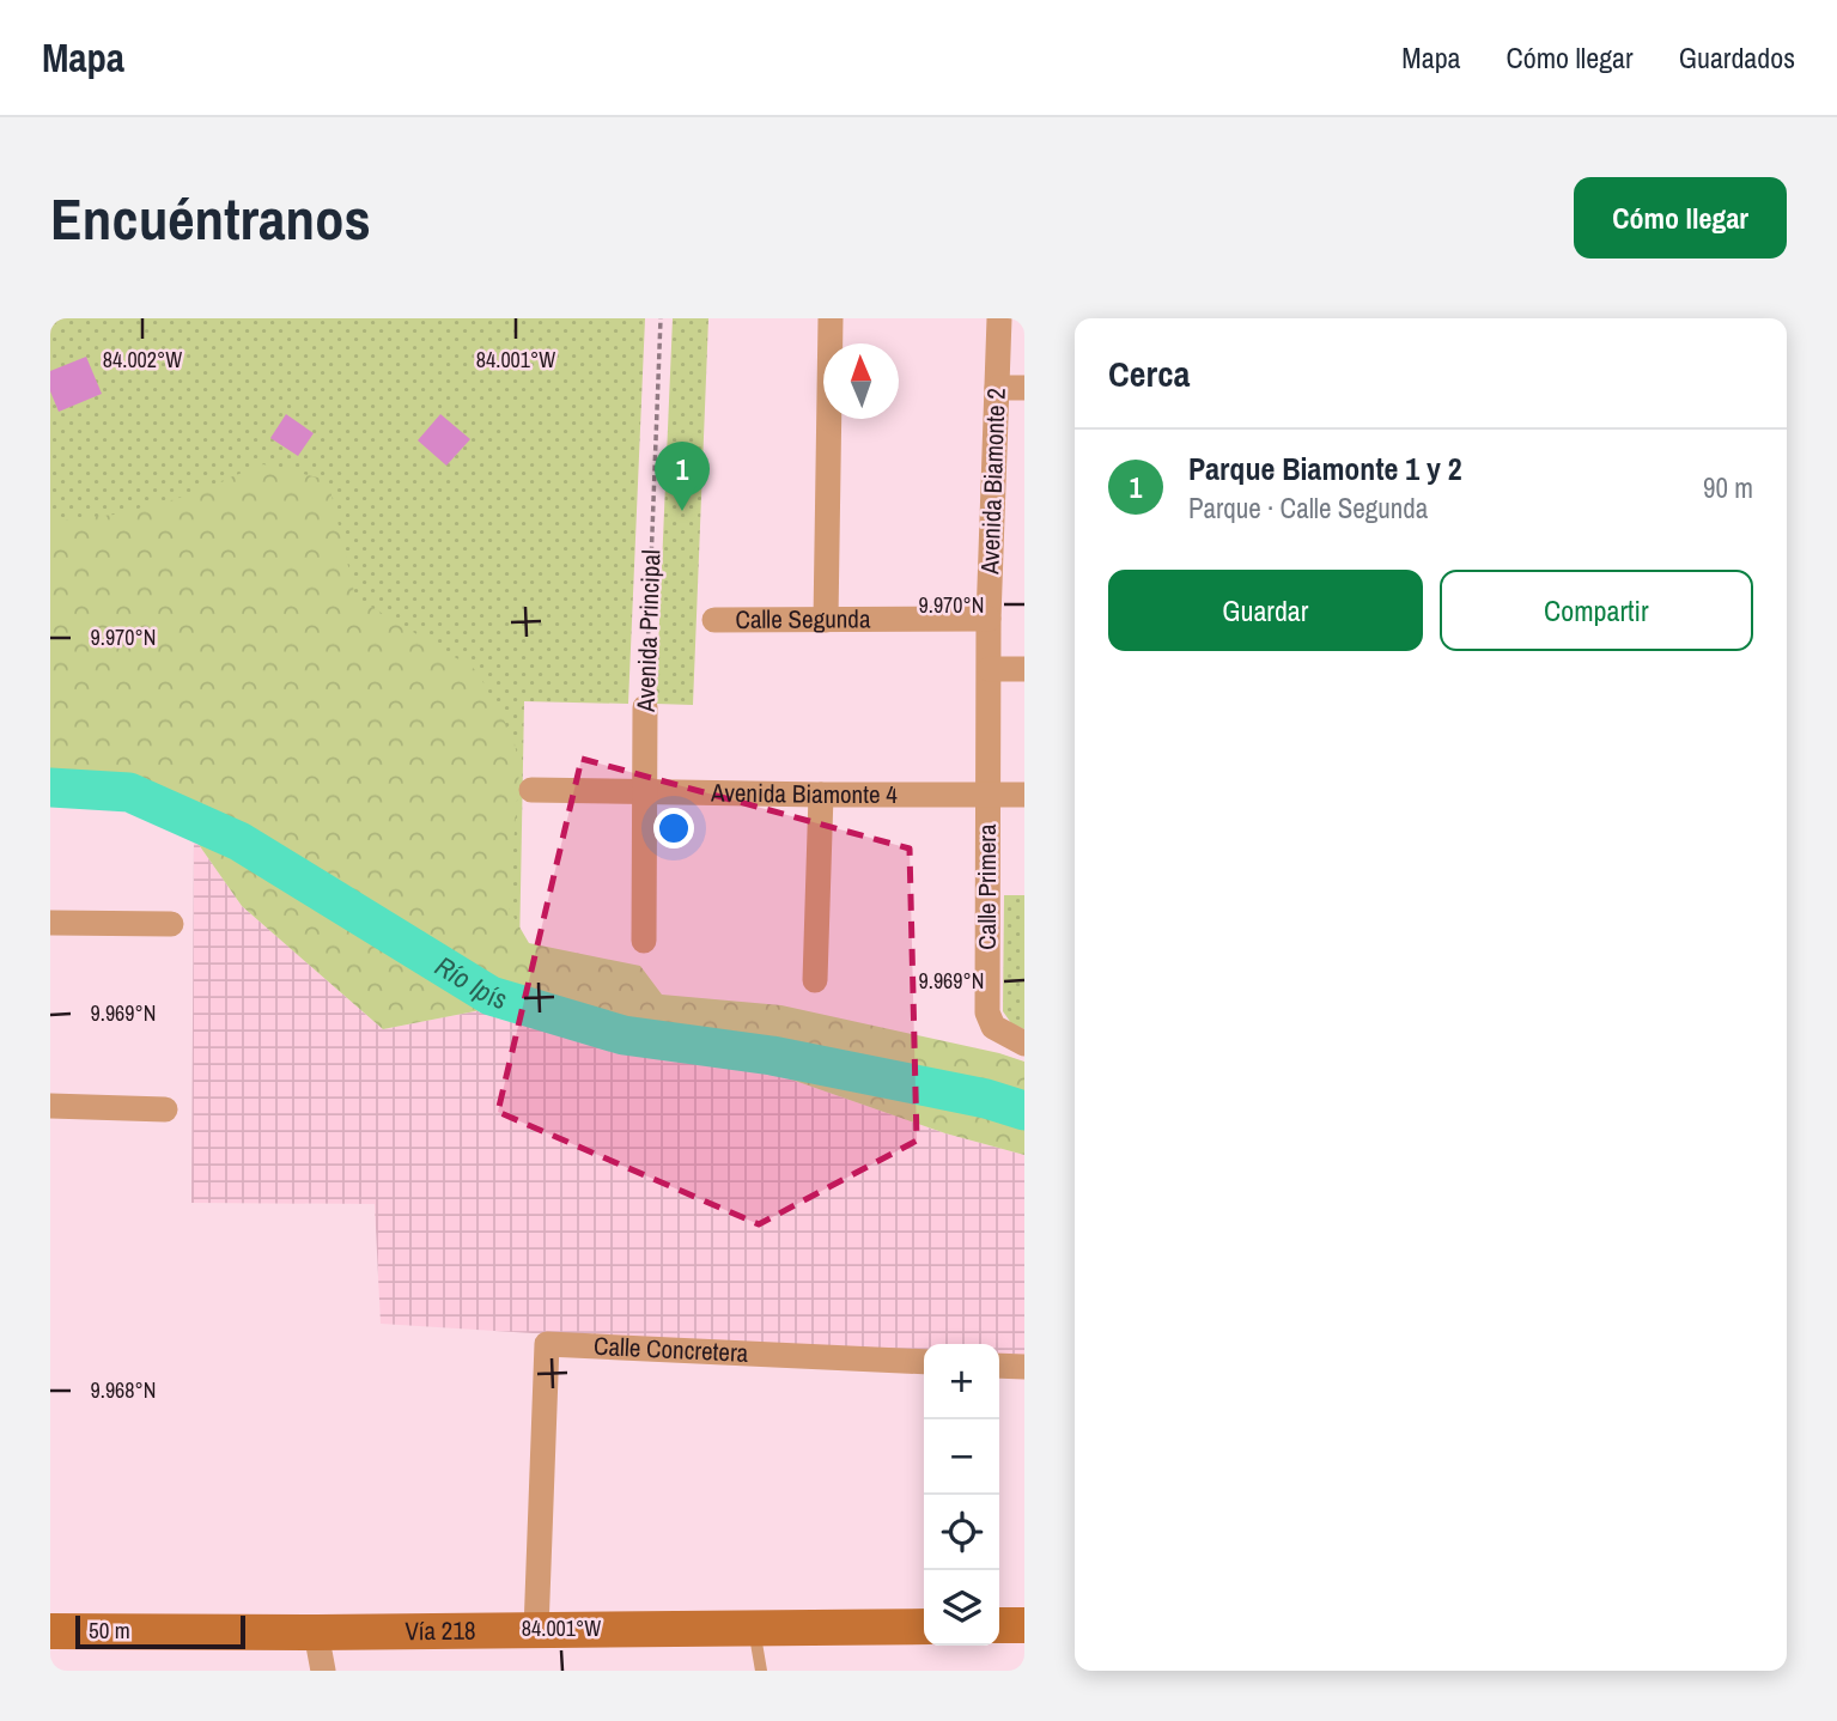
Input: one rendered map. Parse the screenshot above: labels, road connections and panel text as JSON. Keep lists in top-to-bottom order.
{
  "streets": {
    "main road": ["Vía 218"],
    "street": [
      "Avenida Biamonte 2",
      "Calle Segunda",
      "Avenida Principal",
      "Avenida Biamonte 4",
      "Calle Primera",
      "Calle Concretera"
    ]
  },
  "crossings": [
    ["Avenida Biamonte 2", "Calle Segunda"],
    ["Avenida Biamonte 2", "Avenida Biamonte 4"],
    ["Avenida Biamonte 2", "Calle Primera"],
    ["Avenida Principal", "Avenida Biamonte 4"],
    ["Avenida Biamonte 4", "Calle Primera"],
    ["Calle Concretera", "Vía 218"]
  ],
  "water": ["Río Ipís"],
  "scale_bar": "50 m",
  "north": "top",
  "page": {
    "header": "Mapa",
    "nav": ["Mapa", "Cómo llegar", "Guardados"],
    "buttons": [
      "Cómo llegar",
      ["Guardar", "Compartir"]
    ],
    "title": "Encuéntranos",
    "heading": "Cerca",
    "list": [
      {
        "mark": "1",
        "name": "Parque Biamonte 1 y 2",
        "note": "Parque · Calle Segunda",
        "value": "90 m"
      }
    ],
    "pins": "1",
    "map_buttons": ["+", "−"],
    "scale": "50 m"
  },
  "coordinates": [
    "84.002°W",
    "84.001°W",
    "9.970°N",
    "9.969°N",
    "9.968°N"
  ]
}
